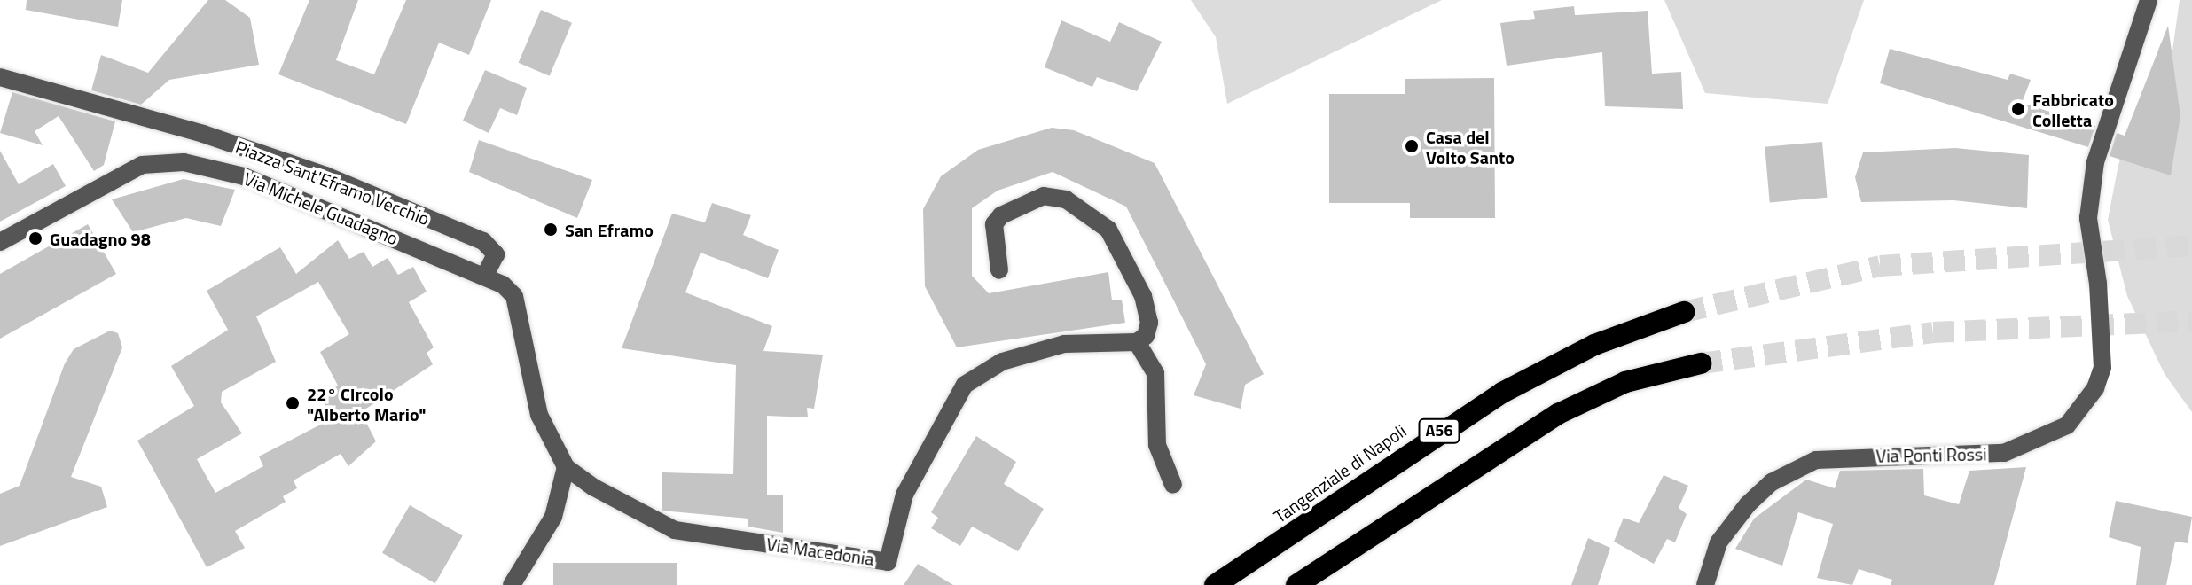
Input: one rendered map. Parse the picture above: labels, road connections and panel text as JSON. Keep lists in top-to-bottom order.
{
  "streets": {
    "highway": ["A56", "Tangenziale di Napoli"],
    "street": [
      "Piazza Sant'Eframo Vecchio",
      "Via Michele Guadagno",
      "Via Ponti Rossi",
      "Via Macedonia"
    ]
  },
  "crossings": [
    ["Piazza Sant'Eframo Vecchio", "Via Michele Guadagno"]
  ],
  "places": [
    "Fabbricato Colletta",
    "Casa del Volto Santo",
    "San Eframo",
    "Guadagno 98",
    "22° CIrcolo \"Alberto Mario\""
  ]
}
